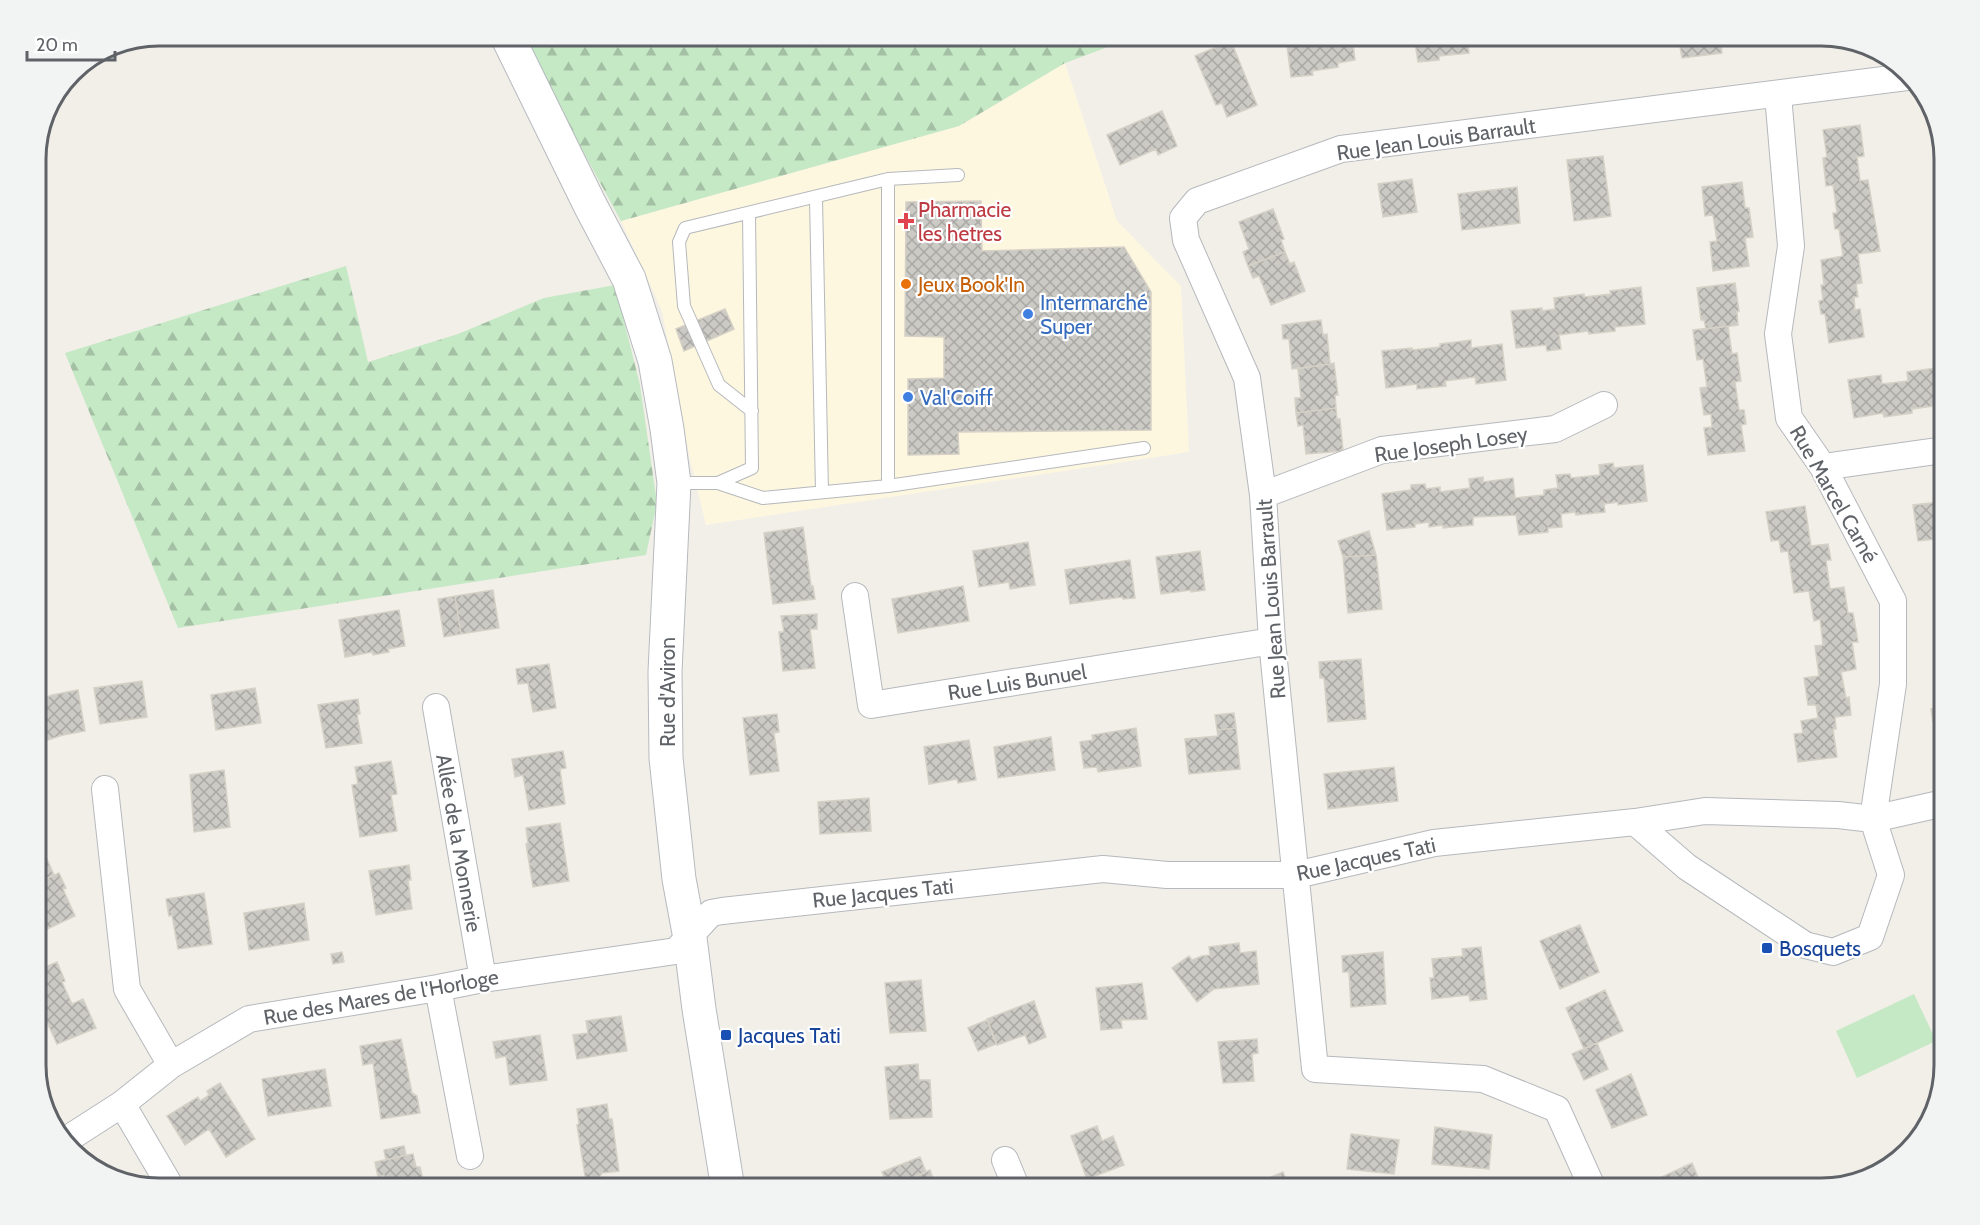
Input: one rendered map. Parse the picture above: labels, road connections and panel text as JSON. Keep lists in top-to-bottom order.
{
  "streets": {
    "street": [
      "Rue Jean Louis Barrault",
      "Rue Joseph Losey",
      "Rue Marcel Carné",
      "Rue Luis Bunuel",
      "Rue d'Aviron",
      "Allée de la Monnerie",
      "Rue Jacques Tati",
      "Rue des Mares de l'Horloge"
    ]
  },
  "crossings": [
    ["Rue Jean Louis Barrault", "Rue Joseph Losey"],
    ["Rue Jean Louis Barrault", "Rue Marcel Carné"],
    ["Rue Jean Louis Barrault", "Rue Luis Bunuel"],
    ["Rue Jean Louis Barrault", "Rue Jacques Tati"],
    ["Rue Marcel Carné", "Rue Jacques Tati"],
    ["Rue d'Aviron", "Rue Jacques Tati"],
    ["Rue d'Aviron", "Rue des Mares de l'Horloge"],
    ["Allée de la Monnerie", "Rue des Mares de l'Horloge"],
    ["Rue Jacques Tati", "Rue des Mares de l'Horloge"]
  ],
  "places": {
    "health": ["Pharmacie les hetres"],
    "other": ["Jeux Book'In", "Intermarché Super", "Val'Coiff"],
    "transit": ["Bosquets", "Jacques Tati"]
  },
  "scale_bar": "20 m"
}
